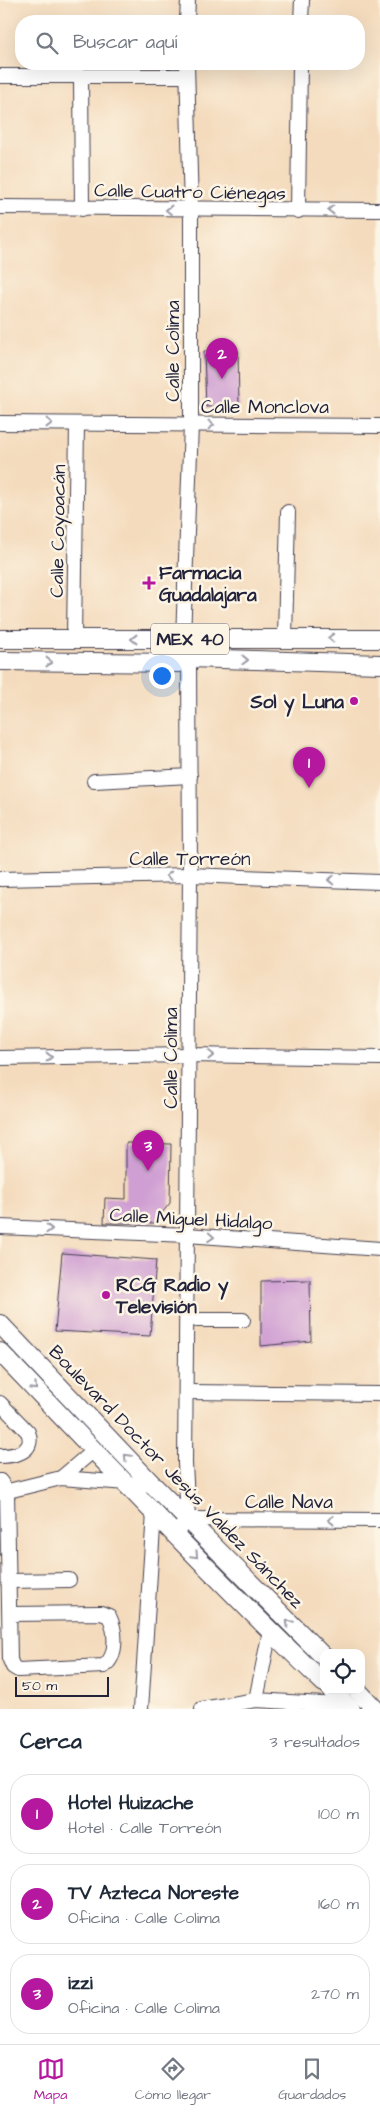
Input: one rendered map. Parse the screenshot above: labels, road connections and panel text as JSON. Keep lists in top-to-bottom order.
{
  "streets": {
    "main road": ["MEX 40", "Boulevard Doctor Jesús Valdez Sánchez"],
    "street": [
      "Calle Cuatro Ciénegas",
      "Calle Colima",
      "Calle Monclova",
      "Calle Coyoacán",
      "Calle Torreón",
      "Calle Miguel Hidalgo",
      "Calle Nava"
    ]
  },
  "crossings": [
    ["Calle Cuatro Ciénegas", "Calle Colima"],
    ["Calle Colima", "Calle Monclova"],
    ["Calle Colima", "MEX 40"],
    ["Calle Colima", "Calle Torreón"],
    ["Calle Colima", "Calle Miguel Hidalgo"],
    ["Calle Colima", "Boulevard Doctor Jesús Valdez Sánchez"],
    ["Calle Colima", "Calle Nava"],
    ["Calle Monclova", "Calle Coyoacán"],
    ["Calle Coyoacán", "MEX 40"],
    ["Boulevard Doctor Jesús Valdez Sánchez", "Calle Nava"]
  ],
  "one_way": [
    "Calle Cuatro Ciénegas",
    "Calle Monclova",
    "Calle Torreón",
    "Calle Miguel Hidalgo",
    "Calle Nava"
  ],
  "places": {
    "health": ["Farmacia Guadalajara"],
    "other": ["Sol y Luna", "RCG Radio y Televisión"]
  },
  "scale_bar": "50 m",
  "page": {
    "search": "Buscar aquí",
    "pins": ["2", "1", "3"],
    "scale": "50 m",
    "heading": ["Cerca", "3 resultados"],
    "list": [
      {
        "mark": "1",
        "name": "Hotel Huizache",
        "note": "Hotel · Calle Torreón",
        "value": "100 m"
      },
      {
        "mark": "2",
        "name": "TV Azteca Noreste",
        "note": "Oficina · Calle Colima",
        "value": "160 m"
      },
      {
        "mark": "3",
        "name": "izzi",
        "note": "Oficina · Calle Colima",
        "value": "270 m"
      }
    ],
    "nav": ["Mapa", "Cómo llegar", "Guardados"]
  }
}
